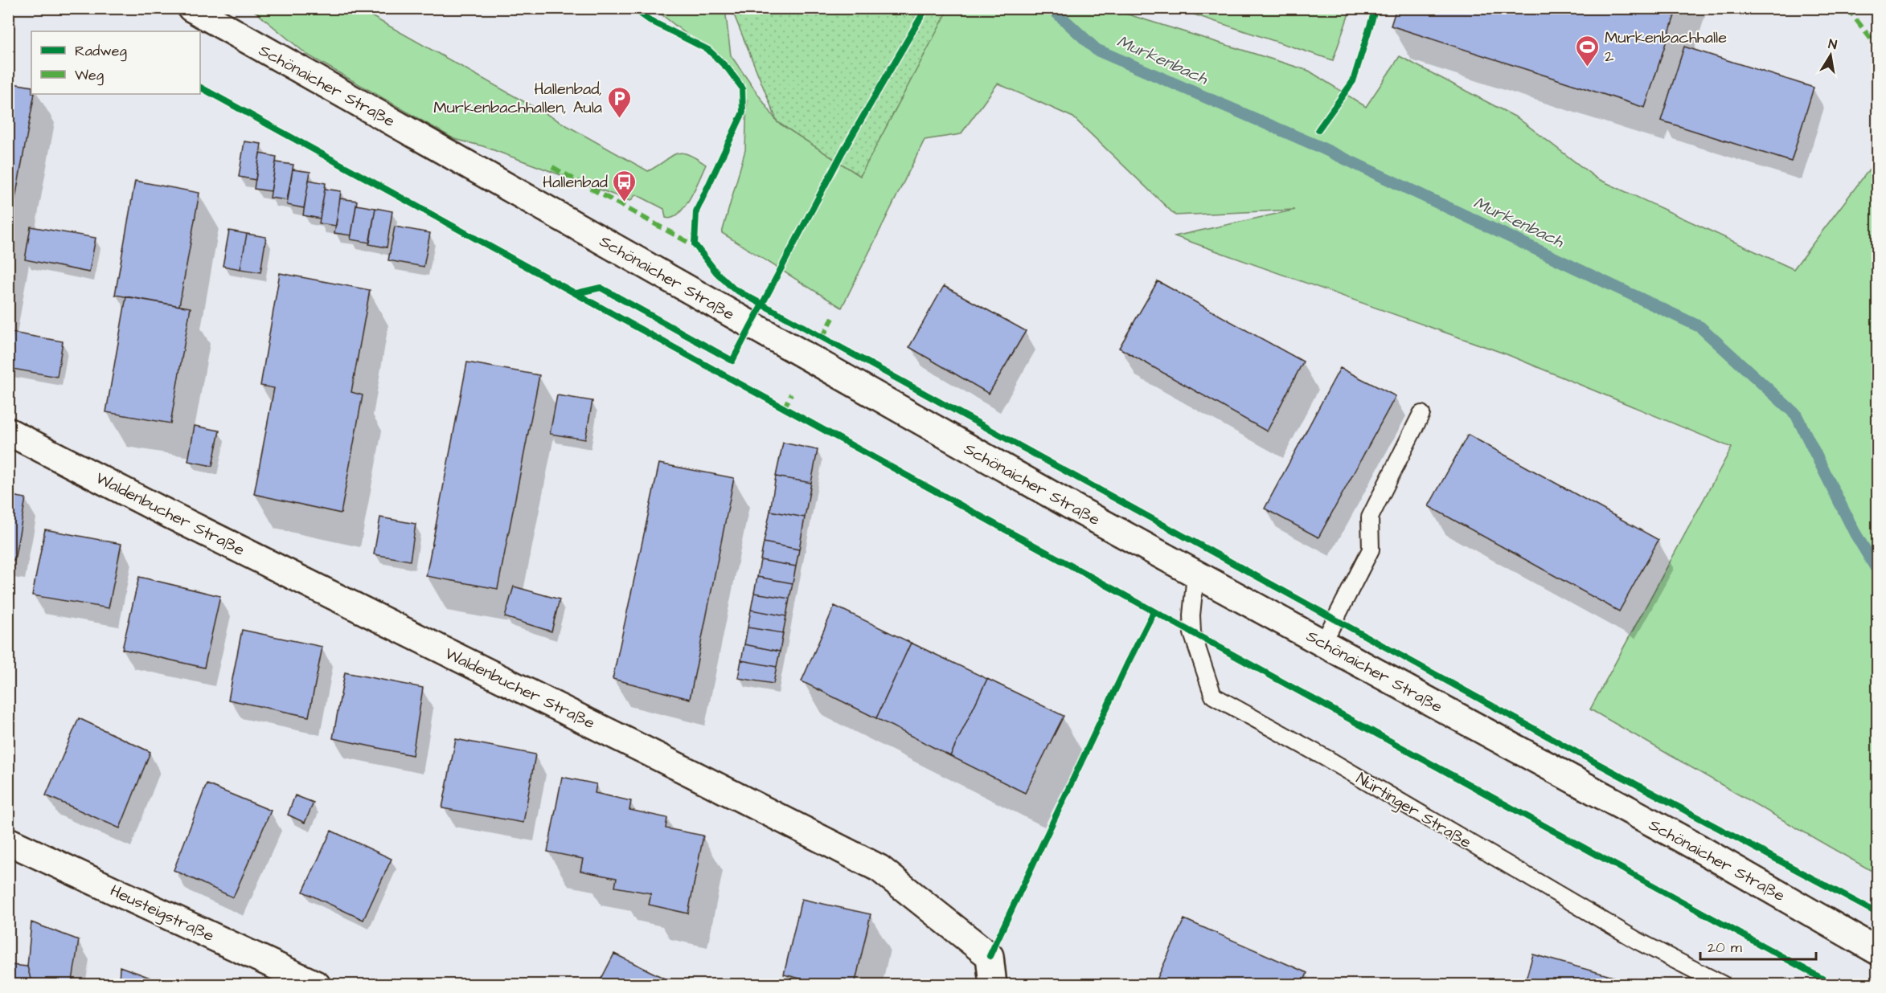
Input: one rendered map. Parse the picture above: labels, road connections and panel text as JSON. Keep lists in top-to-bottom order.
{
  "streets": {
    "main road": ["Schönaicher Straße", "Waldenbucher Straße", "Heusteigstraße"],
    "lane": ["Nürtinger Straße"]
  },
  "crossings": [
    ["Schönaicher Straße", "Nürtinger Straße"]
  ],
  "water": ["Murkenbach"],
  "places": {
    "sports": ["Murkenbachhalle 2"],
    "parking": ["Hallenbad, Murkenbachhallen, Aula"],
    "bus stop": ["Hallenbad"]
  },
  "legend": ["Radweg", "Weg"],
  "scale_bar": "20 m",
  "north": "top"
}
